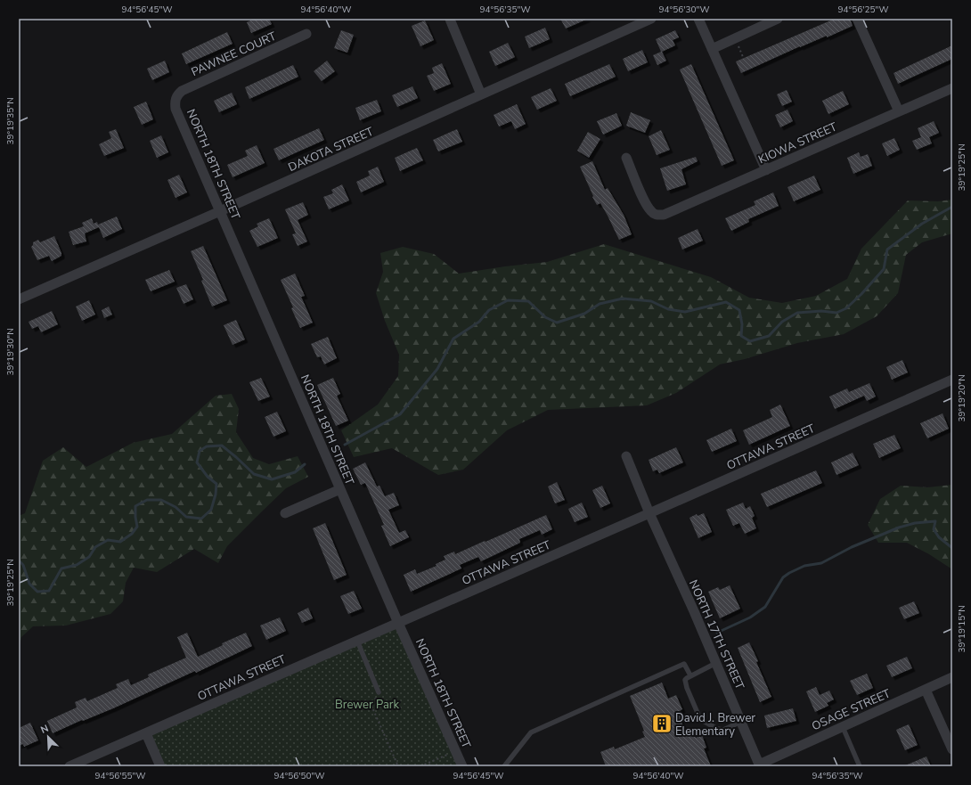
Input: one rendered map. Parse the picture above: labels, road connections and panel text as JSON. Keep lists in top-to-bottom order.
{
  "streets": {
    "street": [
      "PAWNEE COURT",
      "KIOWA STREET",
      "DAKOTA STREET",
      "NORTH 18TH STREET",
      "OTTAWA STREET",
      "NORTH 17TH STREET",
      "OSAGE STREET"
    ]
  },
  "crossings": [
    ["PAWNEE COURT", "NORTH 18TH STREET"],
    ["DAKOTA STREET", "NORTH 18TH STREET"],
    ["NORTH 18TH STREET", "OTTAWA STREET"],
    ["OTTAWA STREET", "NORTH 17TH STREET"],
    ["NORTH 17TH STREET", "OSAGE STREET"]
  ],
  "parks": ["Brewer Park"],
  "places": {
    "building": ["David J. Brewer Elementary"]
  },
  "north": "top left",
  "coordinates": [
    "94°56'45\"W",
    "94°56'40\"W",
    "94°56'35\"W",
    "94°56'30\"W",
    "94°56'25\"W",
    "39°19'35\"N",
    "39°19'25\"N",
    "39°19'30\"N",
    "39°19'20\"N",
    "39°19'15\"N",
    "94°56'55\"W",
    "94°56'50\"W"
  ]
}
